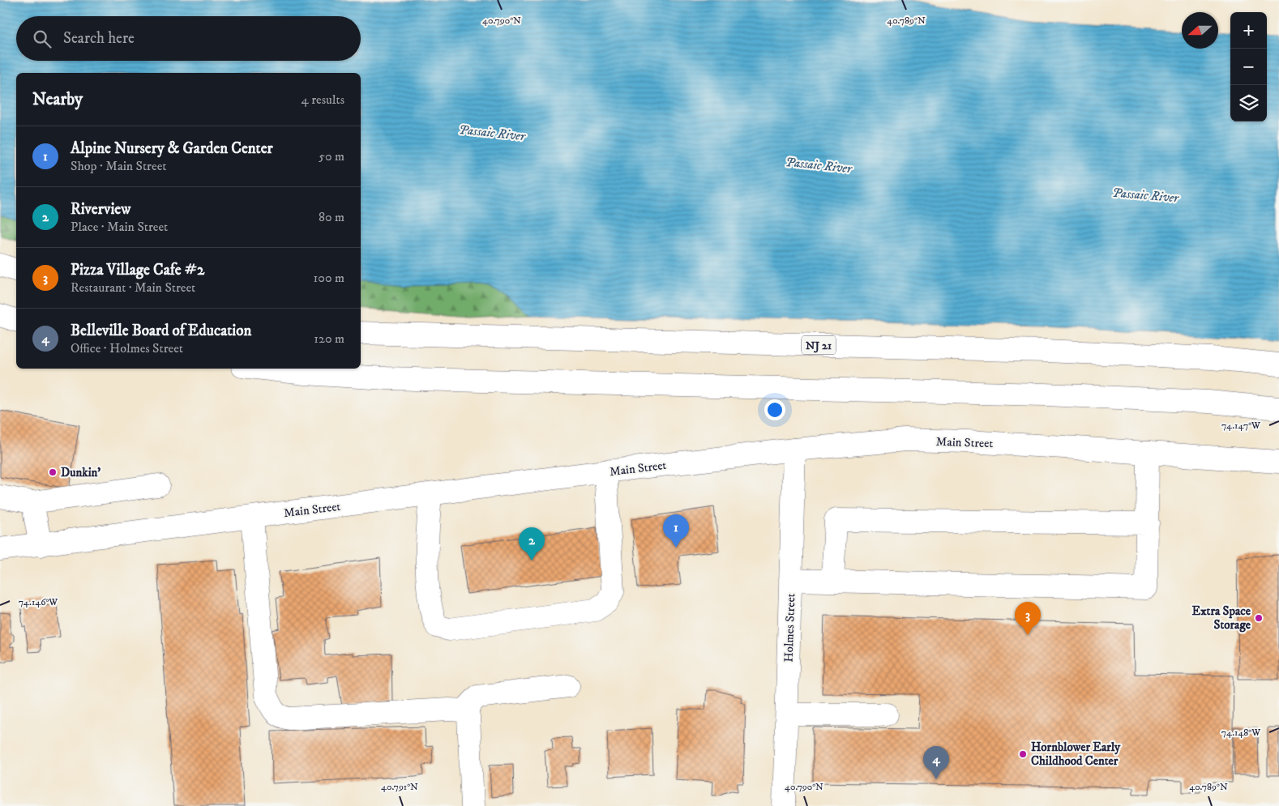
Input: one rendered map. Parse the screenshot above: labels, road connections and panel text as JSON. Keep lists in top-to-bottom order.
{
  "streets": {
    "main road": ["NJ 21", "Main Street", "Holmes Street"]
  },
  "crossings": [
    ["Main Street", "Holmes Street"]
  ],
  "water": ["Passaic River"],
  "places": ["Dunkin'", "Extra Space Storage", "Hornblower Early Childhood Center"],
  "north": "left",
  "page": {
    "map_buttons": ["+", "−"],
    "search": "Search here",
    "heading": ["Nearby", "4 results"],
    "list": [
      {
        "mark": "1",
        "name": "Alpine Nursery & Garden Center",
        "note": "Shop · Main Street",
        "value": "50 m"
      },
      {
        "mark": "2",
        "name": "Riverview",
        "note": "Place · Main Street",
        "value": "80 m"
      },
      {
        "mark": "3",
        "name": "Pizza Village Cafe #2",
        "note": "Restaurant · Main Street",
        "value": "100 m"
      },
      {
        "mark": "4",
        "name": "Belleville Board of Education",
        "note": "Office · Holmes Street",
        "value": "120 m"
      }
    ],
    "pins": [
      "1",
      "2",
      "3",
      "4"
    ]
  },
  "coordinates": [
    "40.790°N",
    "40.789°N",
    "74.147°W",
    "74.146°W",
    "74.148°W",
    "40.791°N"
  ]
}
